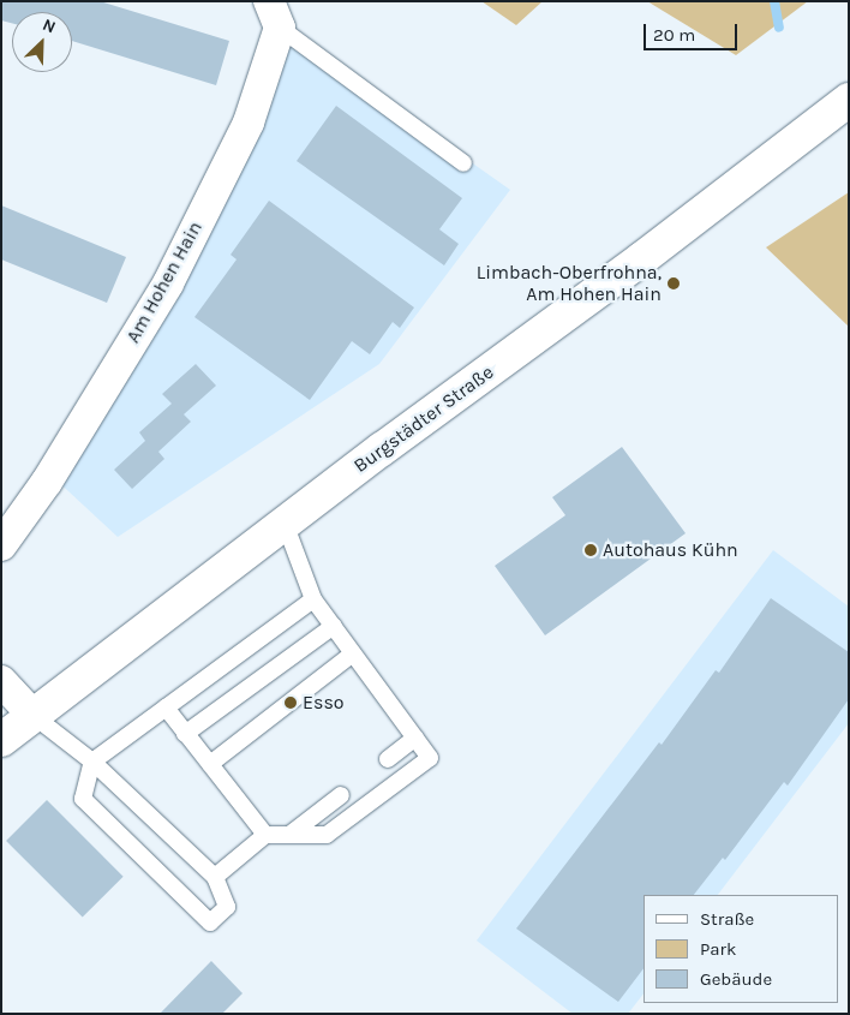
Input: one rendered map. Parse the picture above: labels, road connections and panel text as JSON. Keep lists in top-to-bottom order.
{
  "streets": {
    "main road": ["Burgstädter Straße"],
    "street": ["Am Hohen Hain"]
  },
  "places": ["Limbach-Oberfrohna, Am Hohen Hain", "Autohaus Kühn", "Esso"],
  "legend": ["Straße", "Park", "Gebäude"],
  "scale_bar": "20 m",
  "north": "top right"
}
